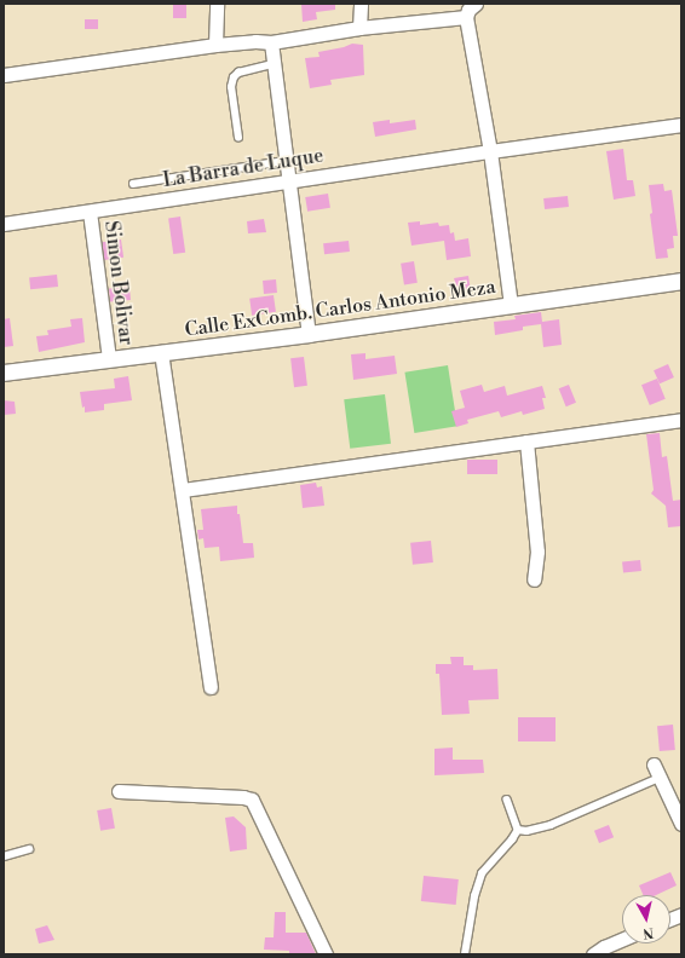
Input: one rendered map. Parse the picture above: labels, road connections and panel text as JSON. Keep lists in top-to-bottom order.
{
  "streets": {
    "street": ["La Barra de Luque", "Simon Bolivar", "Calle ExComb. Carlos Antonio Meza"]
  },
  "crossings": [
    ["La Barra de Luque", "Simon Bolivar"],
    ["Simon Bolivar", "Calle ExComb. Carlos Antonio Meza"]
  ],
  "north": "bottom"
}
